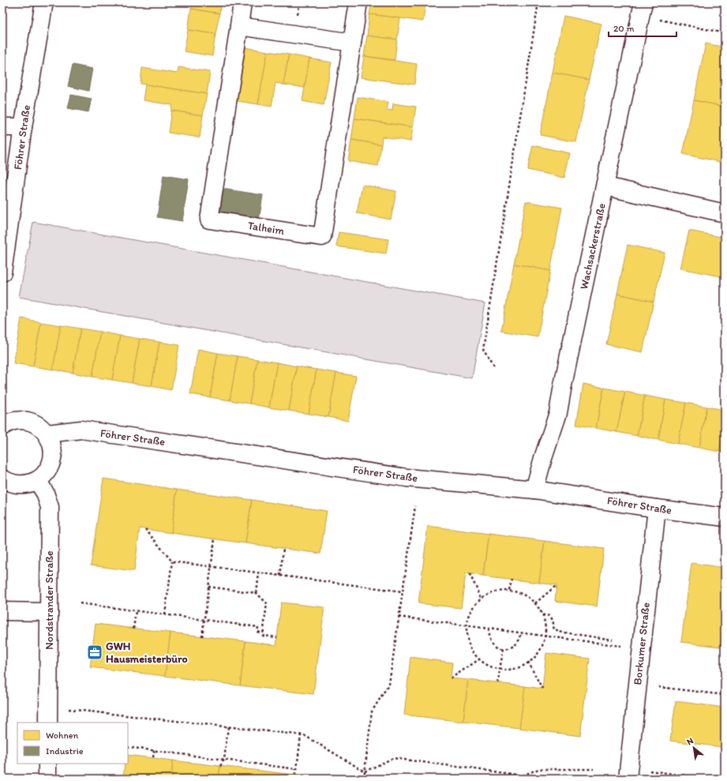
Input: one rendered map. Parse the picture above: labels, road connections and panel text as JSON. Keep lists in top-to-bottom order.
{
  "streets": {
    "street": [
      "Föhrer Straße",
      "Talheim",
      "Wachsackerstraße",
      "Nordstrander Straße",
      "Borkumer Straße"
    ]
  },
  "crossings": [
    ["Föhrer Straße", "Wachsackerstraße"],
    ["Föhrer Straße", "Borkumer Straße"]
  ],
  "places": {
    "office": ["GWH Hausmeisterbüro"]
  },
  "legend": ["Wohnen", "Industrie"],
  "scale_bar": "20 m",
  "north": "top left"
}
